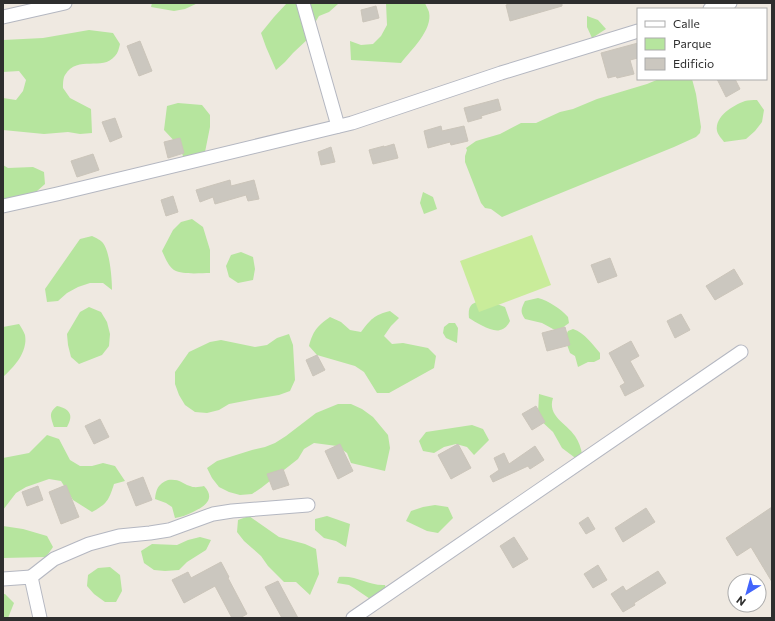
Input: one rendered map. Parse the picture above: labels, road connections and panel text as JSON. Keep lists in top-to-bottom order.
{
  "legend": ["Calle", "Parque", "Edificio"],
  "north": "bottom left"
}
